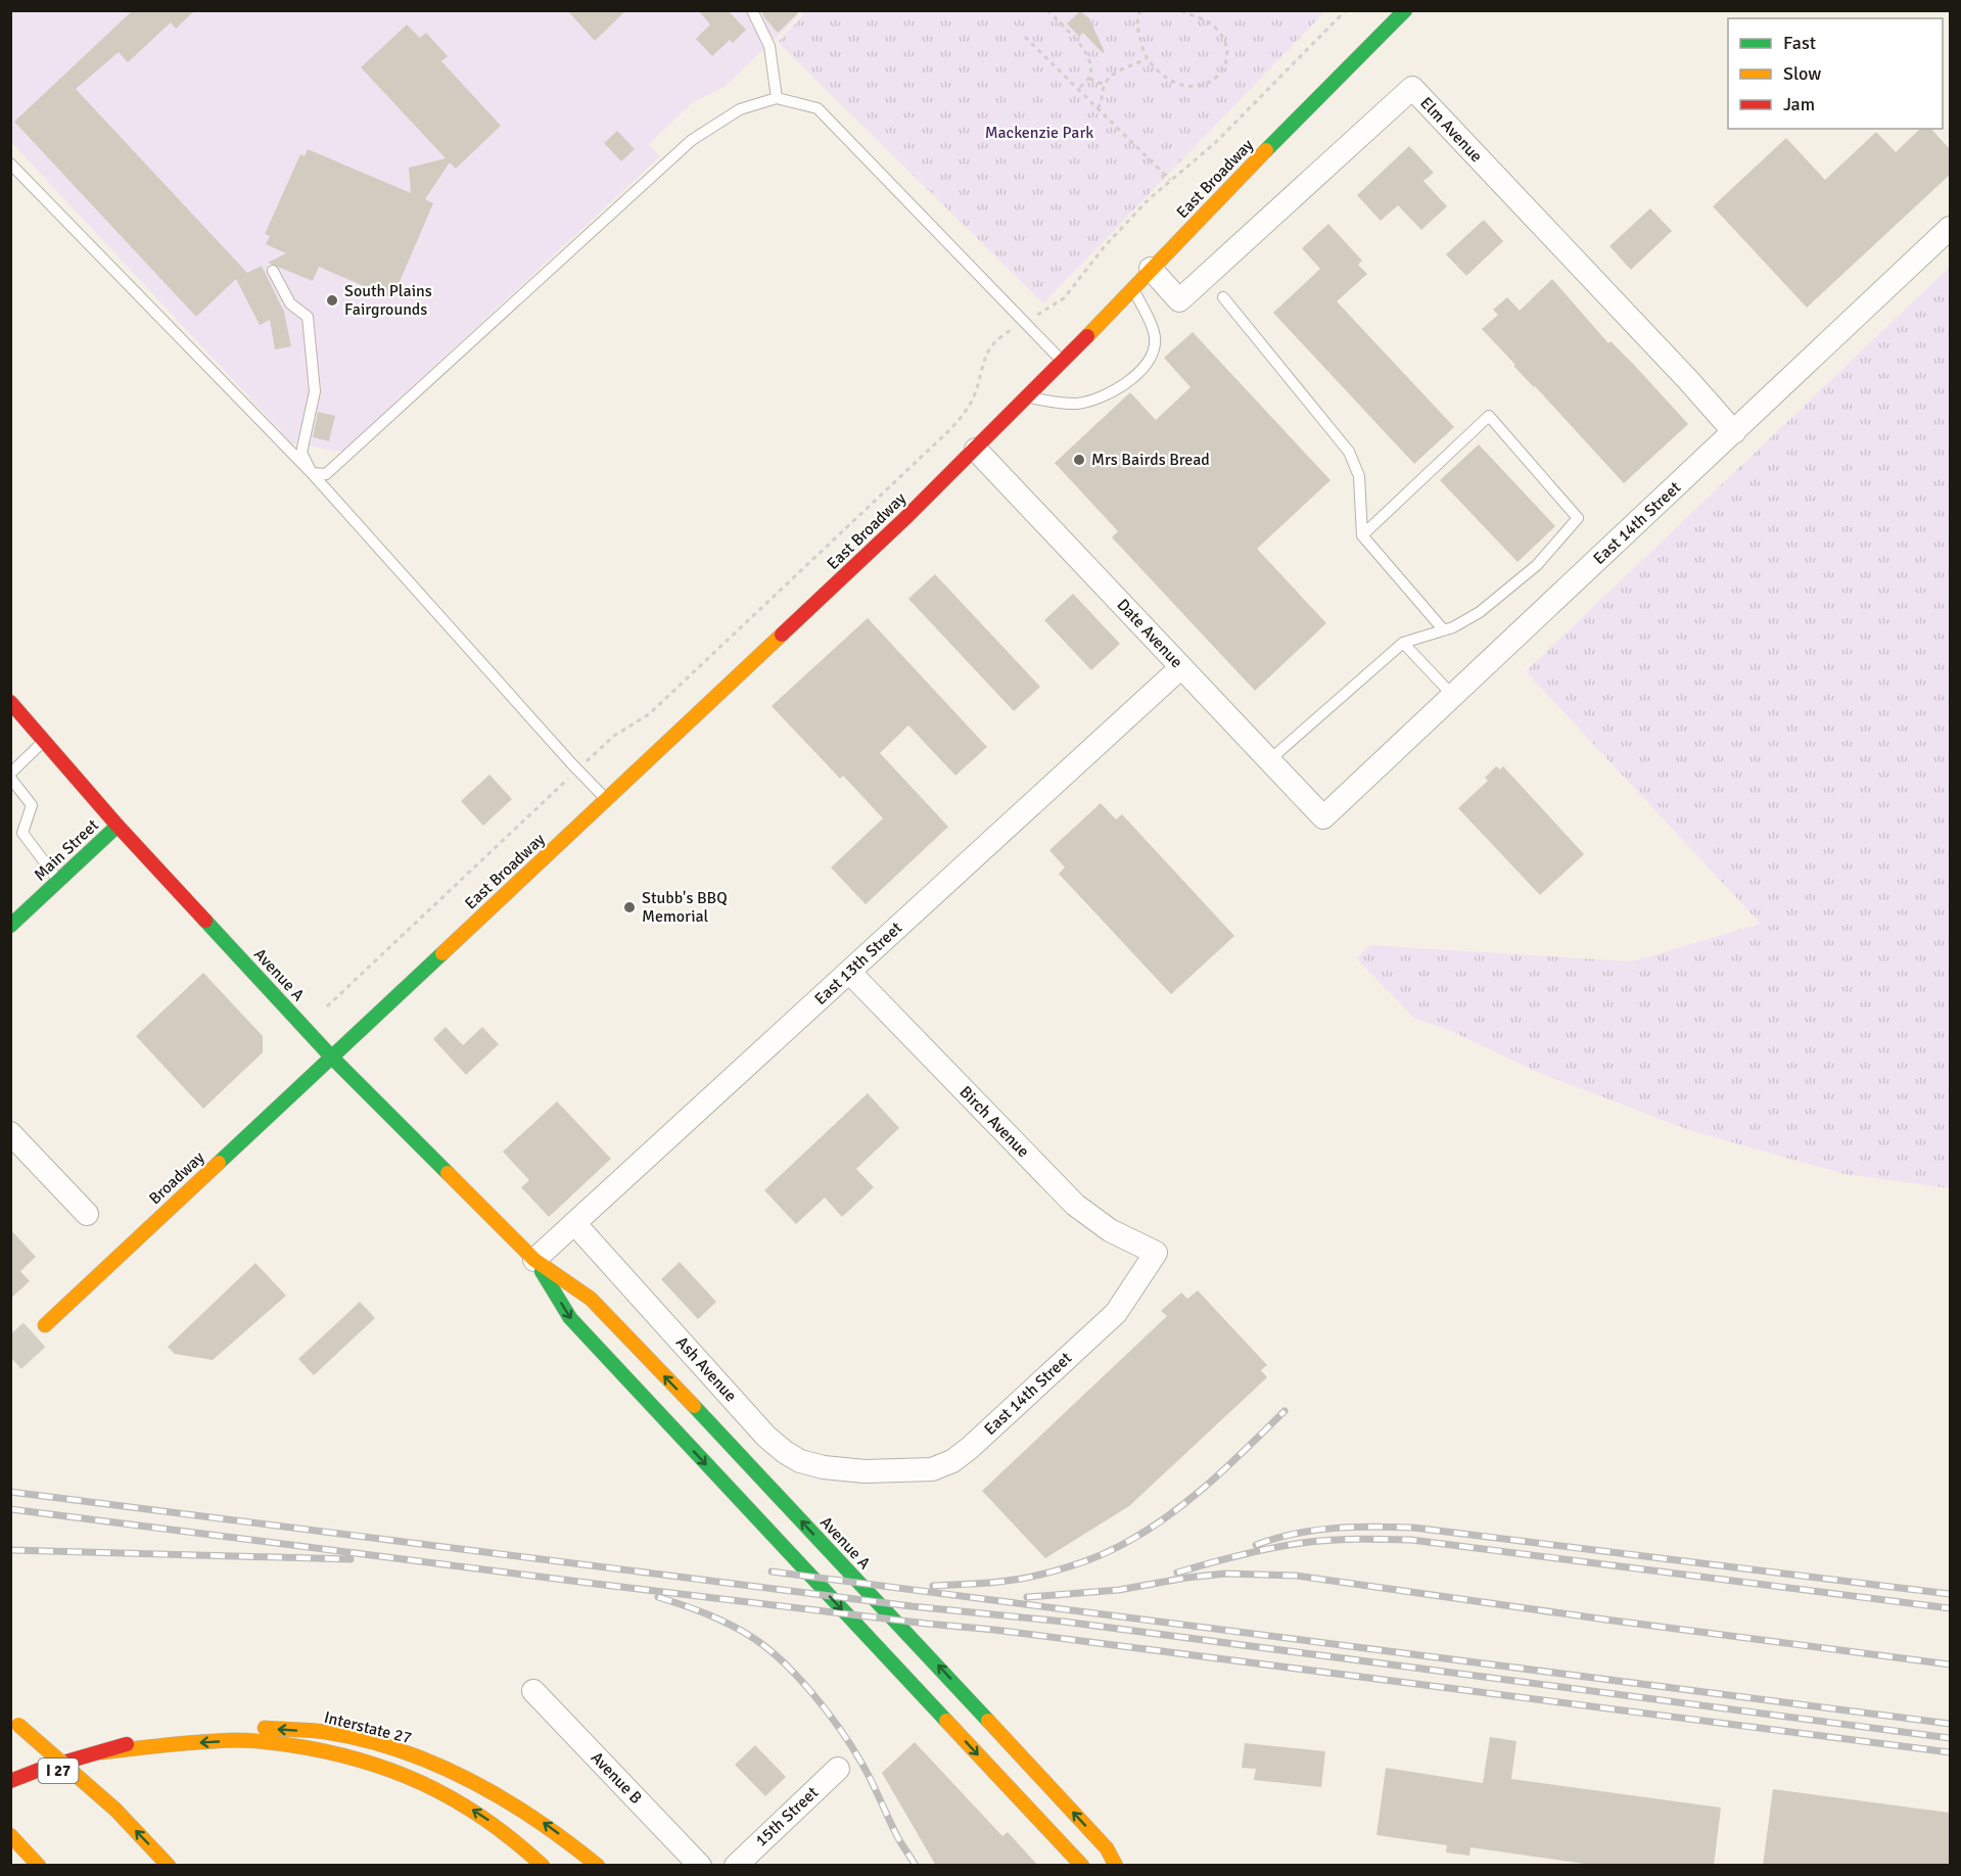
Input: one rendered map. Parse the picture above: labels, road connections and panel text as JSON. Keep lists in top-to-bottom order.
{
  "streets": {
    "main road": [
      "East Broadway",
      "Main Street",
      "Avenue A",
      "Broadway",
      "Interstate 27",
      "I 27"
    ],
    "street": [
      "Elm Avenue",
      "East 14th Street",
      "Date Avenue",
      "East 13th Street",
      "Birch Avenue",
      "Ash Avenue",
      "Avenue B",
      "15th Street"
    ]
  },
  "crossings": [
    ["Elm Avenue", "East Broadway"],
    ["Elm Avenue", "East 14th Street"],
    ["East Broadway", "Date Avenue"],
    ["East Broadway", "Avenue A"],
    ["East Broadway", "Broadway"],
    ["East 14th Street", "Date Avenue"],
    ["East 14th Street", "Birch Avenue"],
    ["East 14th Street", "Ash Avenue"],
    ["Date Avenue", "East 13th Street"],
    ["Main Street", "Avenue A"],
    ["East 13th Street", "Avenue A"],
    ["East 13th Street", "Birch Avenue"],
    ["East 13th Street", "Ash Avenue"],
    ["Avenue A", "Broadway"]
  ],
  "parks": ["Mackenzie Park"],
  "places": ["South Plains Fairgrounds", "Mrs Bairds Bread", "Stubb's BBQ Memorial"],
  "legend": ["Fast", "Slow", "Jam"]
}
